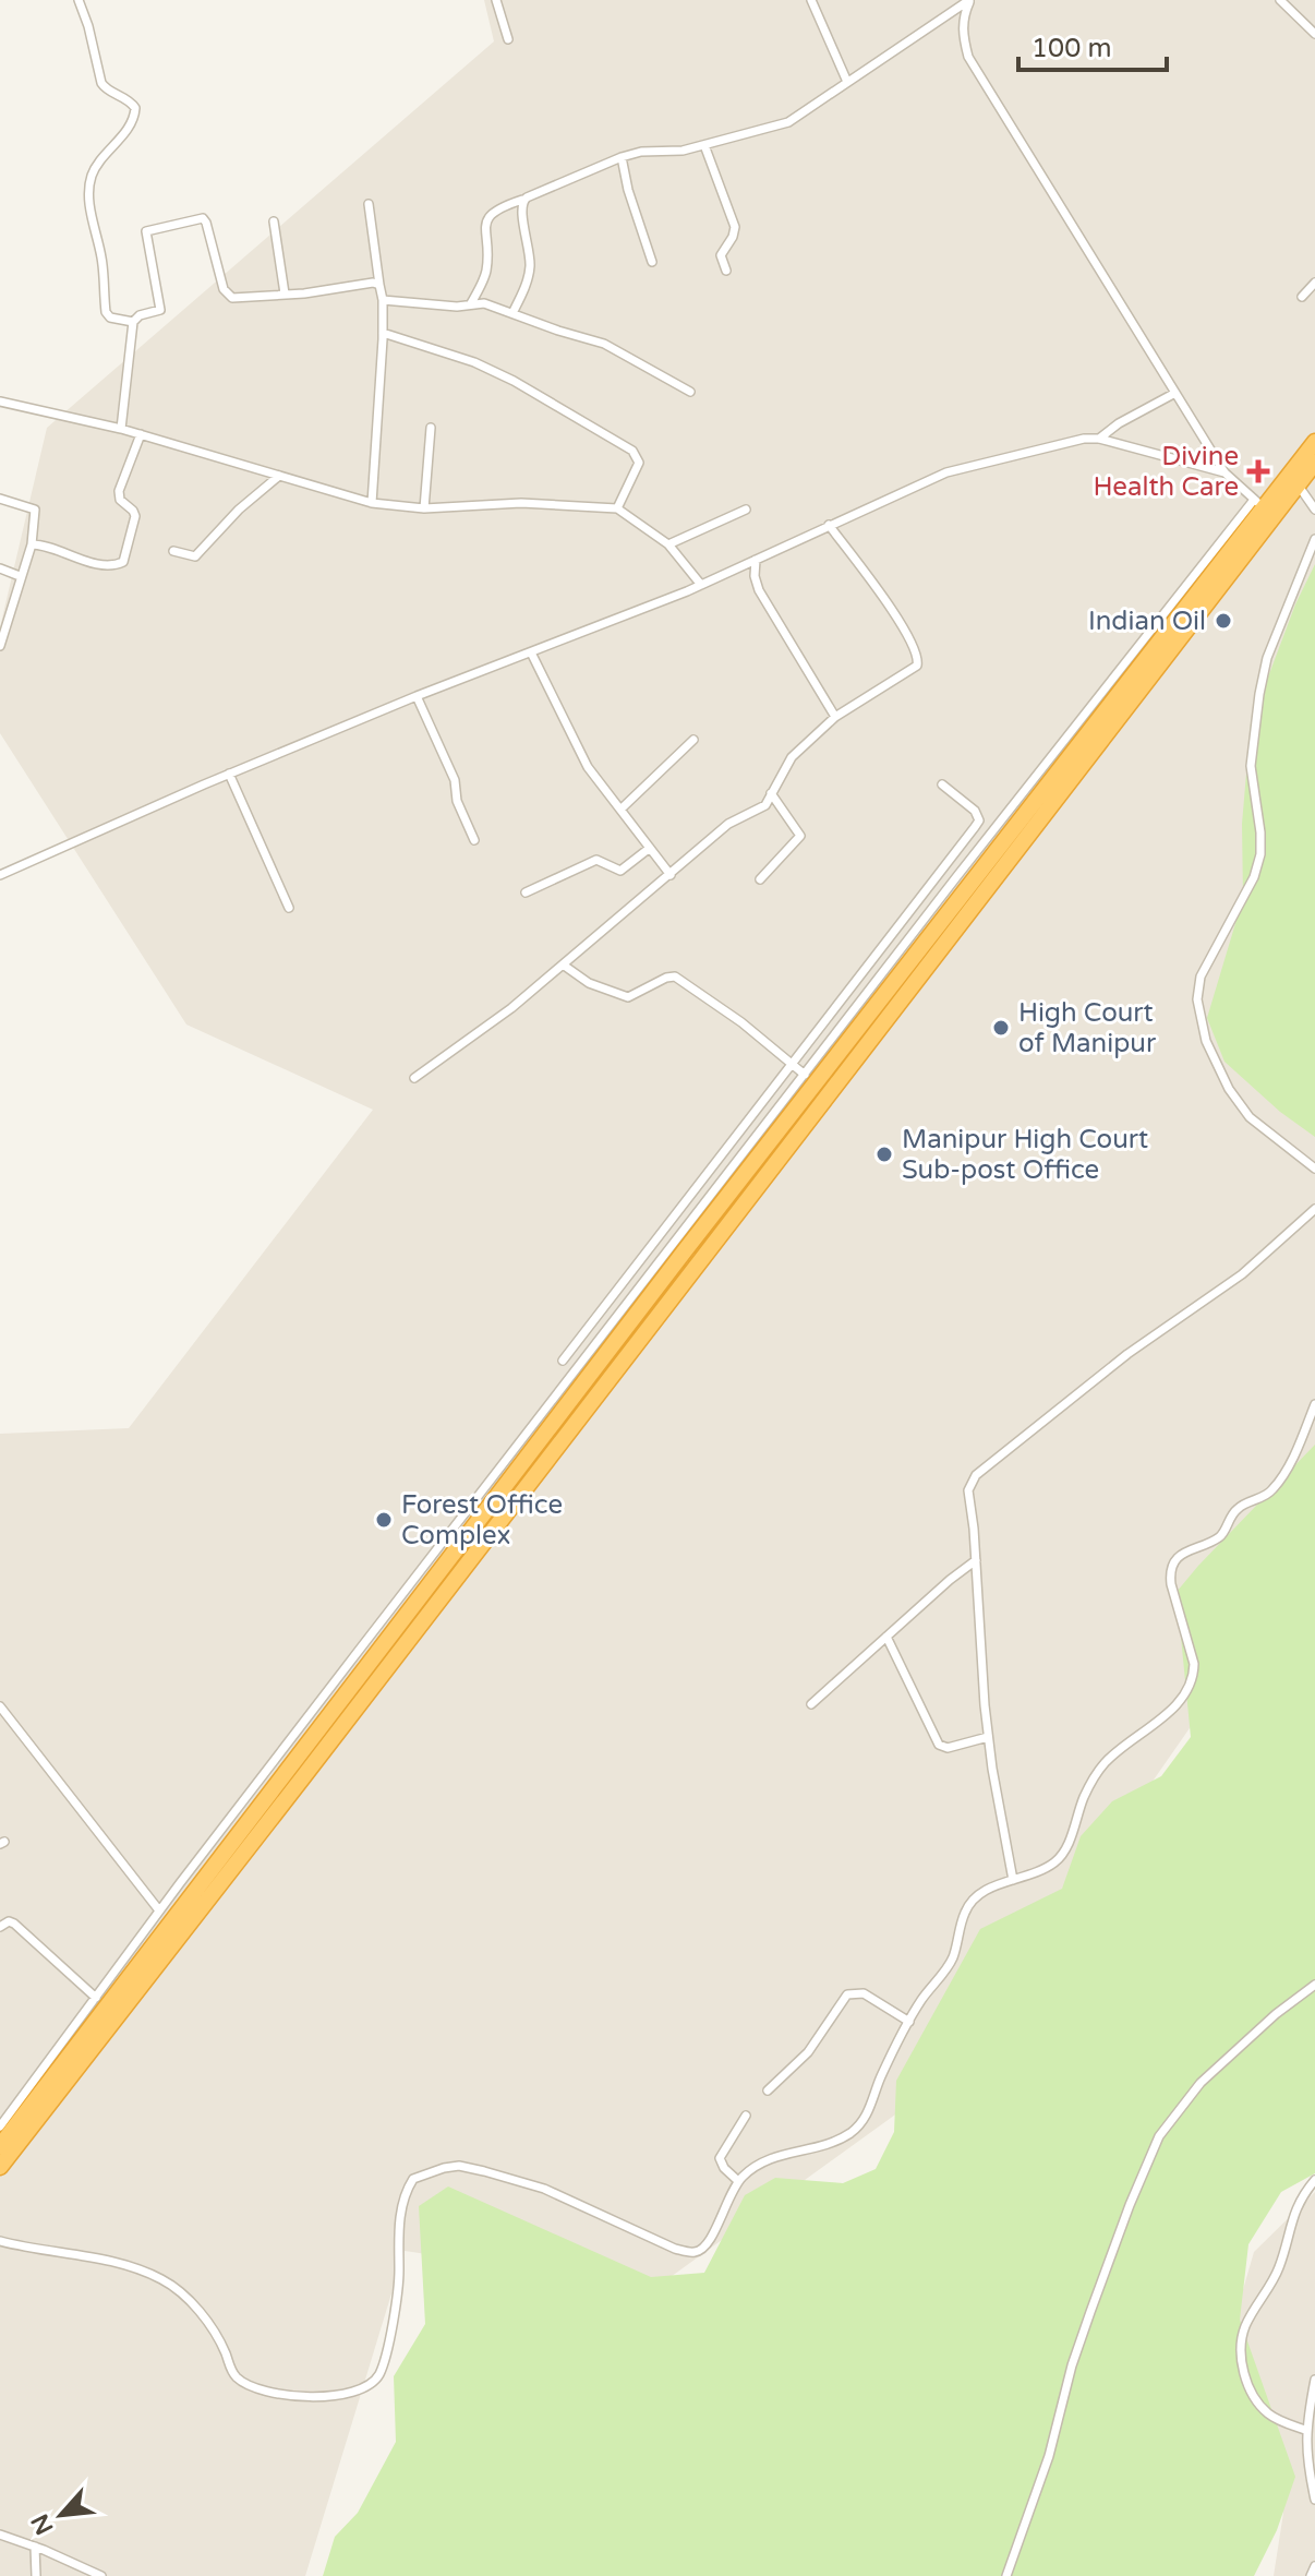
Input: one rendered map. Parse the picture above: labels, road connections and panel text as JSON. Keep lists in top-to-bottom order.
{
  "places": {
    "health": ["Divine Health Care"],
    "other": [
      "Indian Oil",
      "High Court of Manipur",
      "Manipur High Court Sub-post Office",
      "Forest Office Complex"
    ]
  },
  "scale_bar": "100 m",
  "north": "bottom left"
}
